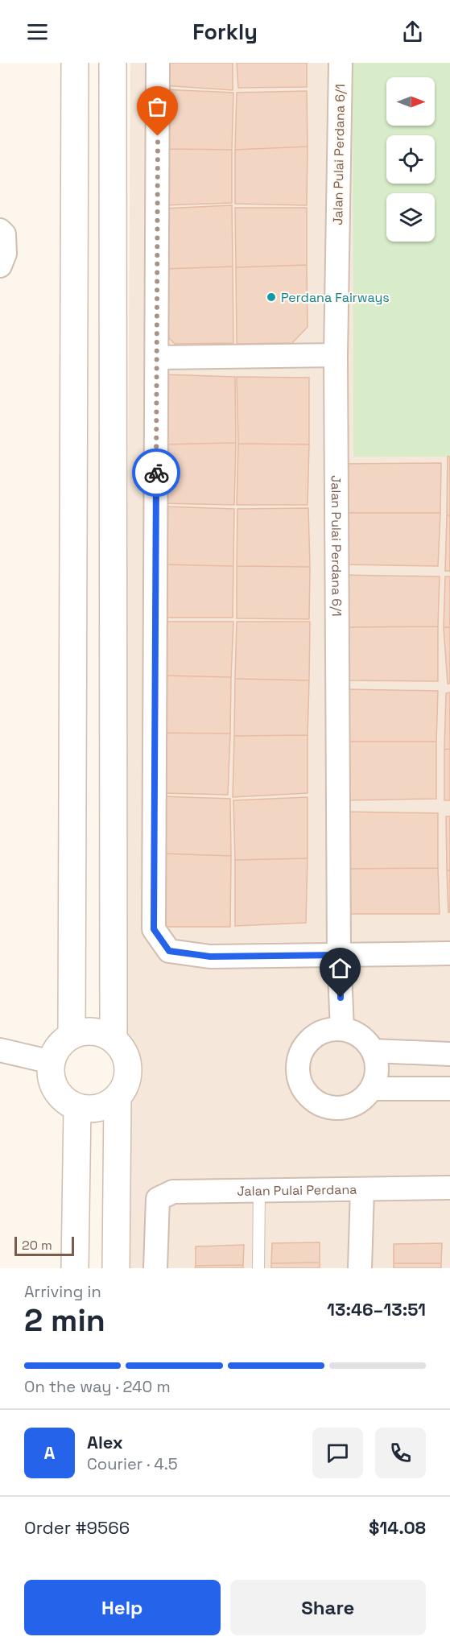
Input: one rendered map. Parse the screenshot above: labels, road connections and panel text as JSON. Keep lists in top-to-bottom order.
{
  "streets": {
    "street": ["Jalan Pulai Perdana 6/1", "Jalan Pulai Perdana"]
  },
  "places": ["Perdana Fairways"],
  "scale_bar": "20 m",
  "north": "right",
  "page": {
    "header": "Forkly",
    "scale": "20 m",
    "heading": ["2 min", "Arriving in", "13:46–13:51"],
    "panel": [
      "Alex",
      "Courier · 4.5",
      "Order #9566",
      "$14.08"
    ],
    "bar": "On the way · 240 m",
    "round": "A",
    "buttons": ["Help", "Share"]
  }
}
